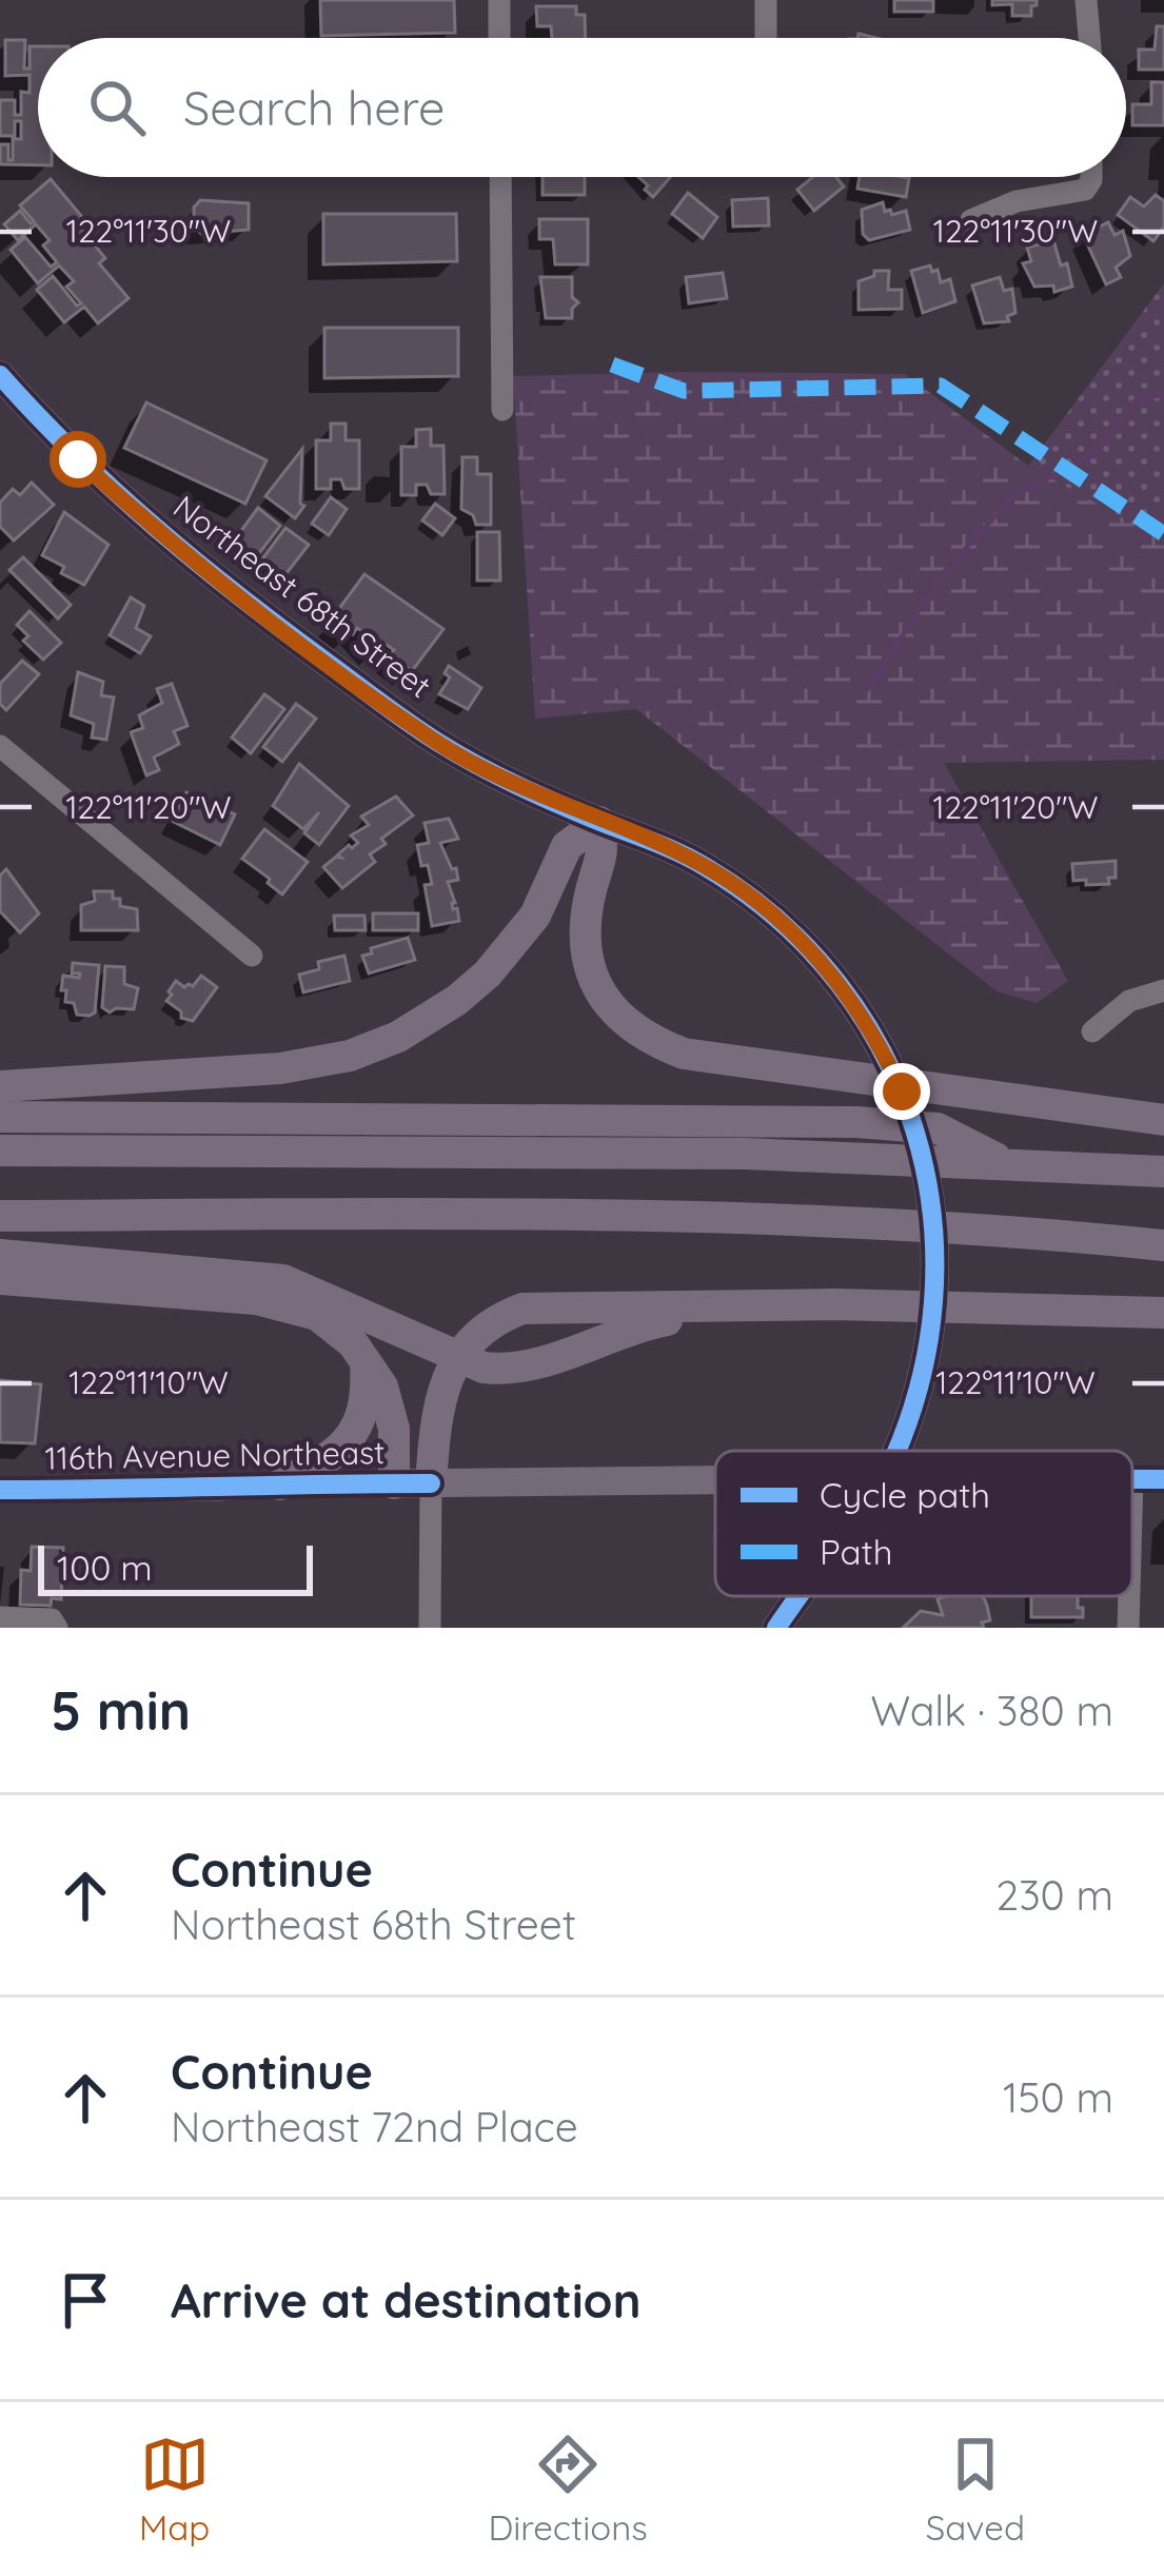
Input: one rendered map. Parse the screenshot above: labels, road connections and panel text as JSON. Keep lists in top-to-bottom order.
{
  "streets": {
    "main road": ["Northeast 68th Street", "116th Avenue Northeast"]
  },
  "legend": ["Cycle path", "Path"],
  "scale_bar": "100 m",
  "page": {
    "search": "Search here",
    "scale": "100 m",
    "heading": ["5 min", "Walk · 380 m"],
    "list": [
      ["Continue", "Northeast 68th Street", "230 m"],
      ["Continue", "Northeast 72nd Place", "150 m"],
      "Arrive at destination"
    ],
    "nav": ["Map", "Directions", "Saved"]
  },
  "coordinates": ["122°11'30\"W", "122°11'20\"W", "122°11'10\"W"]
}
